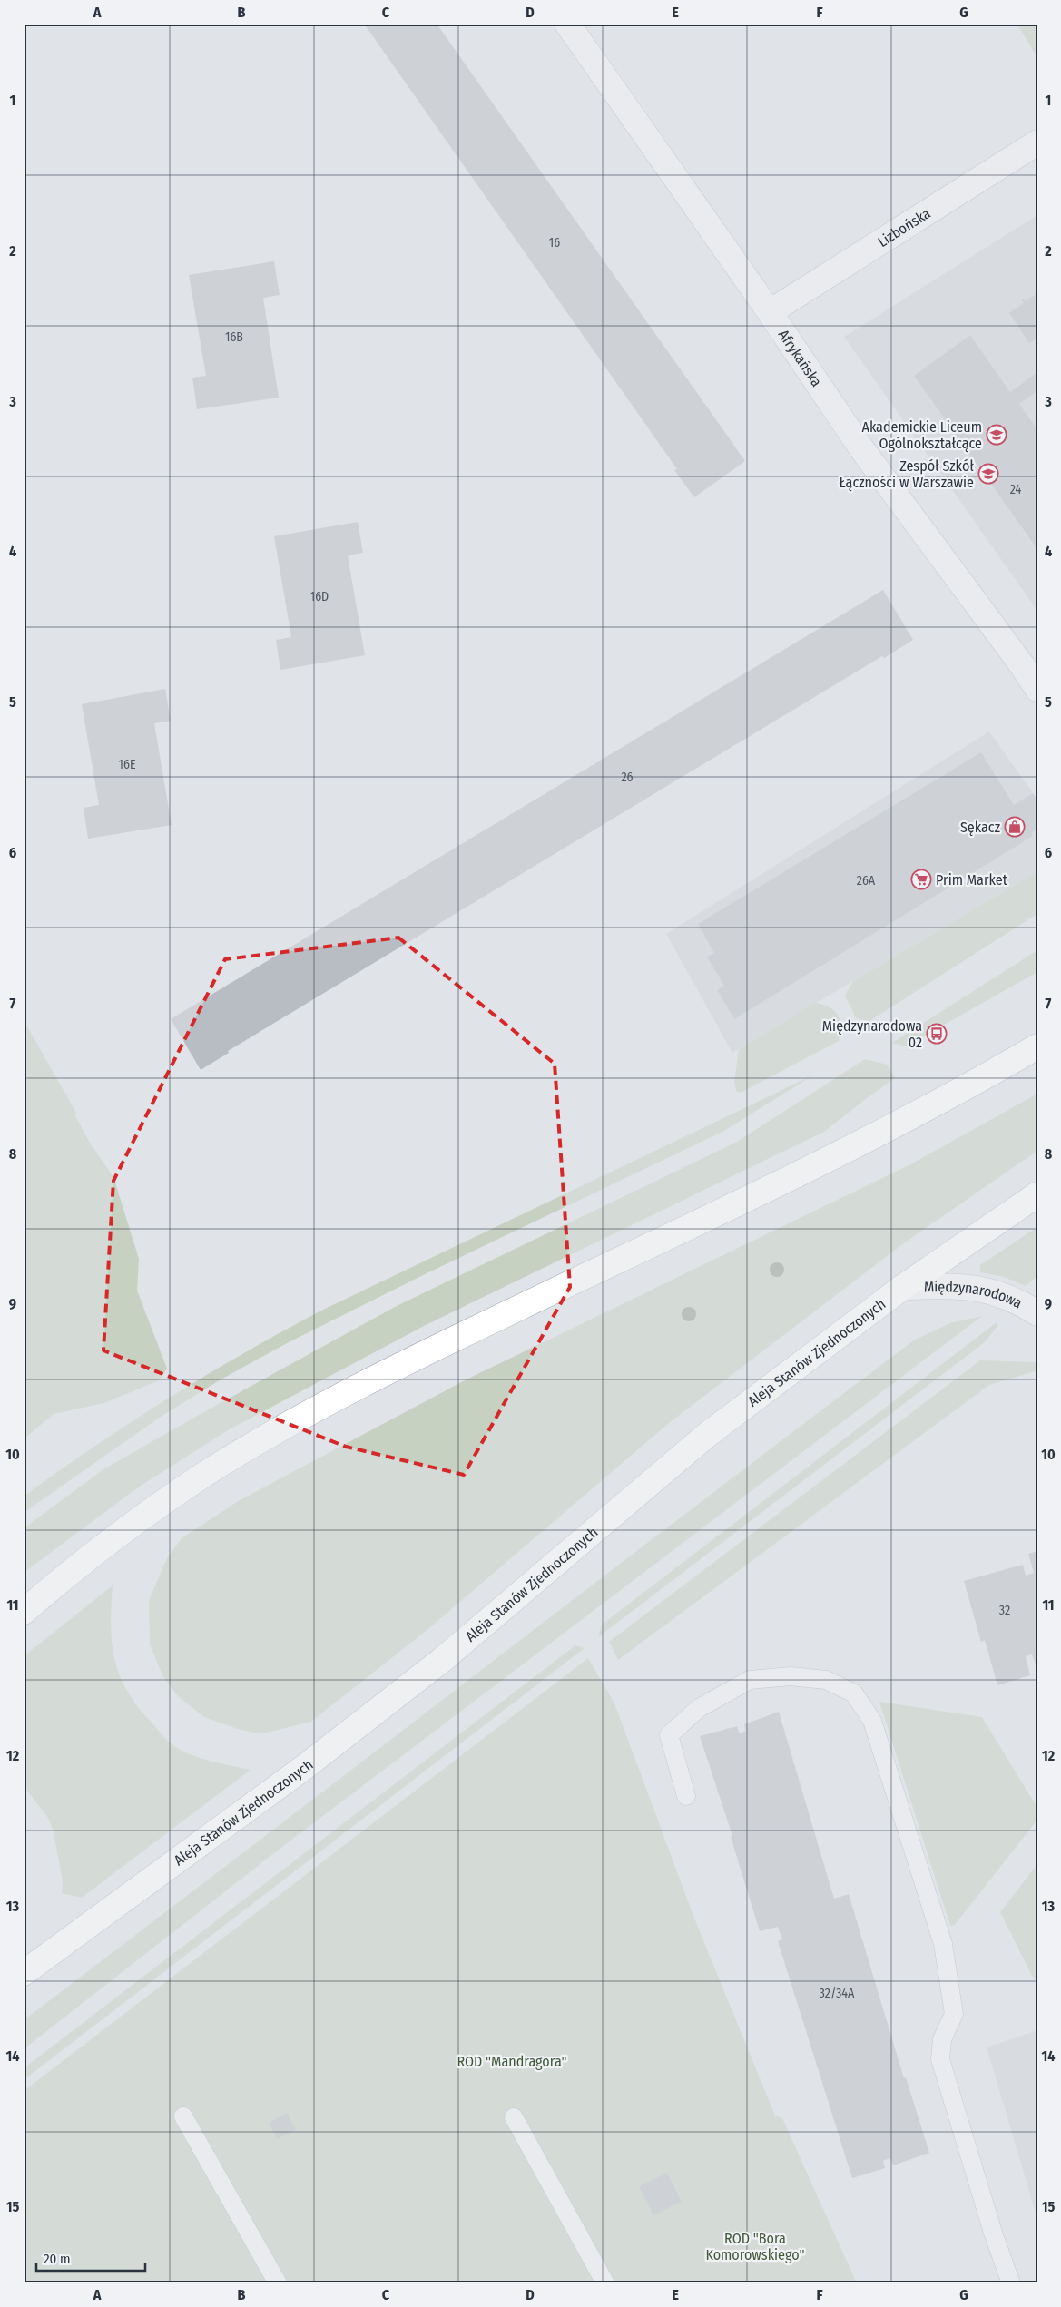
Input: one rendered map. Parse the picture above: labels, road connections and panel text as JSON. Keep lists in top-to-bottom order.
{
  "streets": {
    "main road": ["Aleja Stanów Zjednoczonych"],
    "street": ["Lizbońska", "Afrykańska", "Międzynarodowa"]
  },
  "crossings": [
    ["Lizbońska", "Afrykańska"],
    ["Międzynarodowa", "Aleja Stanów Zjednoczonych"]
  ],
  "parks": ["ROD \"Mandragora\"", "ROD \"Bora Komorowskiego\""],
  "places": {
    "school or university": ["Akademickie Liceum Ogólnokształcące", "Zespół Szkół Łączności w Warszawie"],
    "shop": ["Sękacz"],
    "supermarket": ["Prim Market"],
    "bus stop": ["Międzynarodowa 02"]
  },
  "house_numbers": [
    "16",
    "16B",
    "24",
    "16D",
    "16E",
    "26",
    "26A",
    "32",
    "32/34A"
  ],
  "scale_bar": "20 m",
  "grid": {
    "columns": [
      "A",
      "B",
      "C",
      "D",
      "E",
      "F",
      "G"
    ],
    "rows": [
      "1",
      "2",
      "3",
      "4",
      "5",
      "6",
      "7",
      "8",
      "9",
      "10",
      "11",
      "12",
      "13",
      "14",
      "15"
    ]
  }
}
